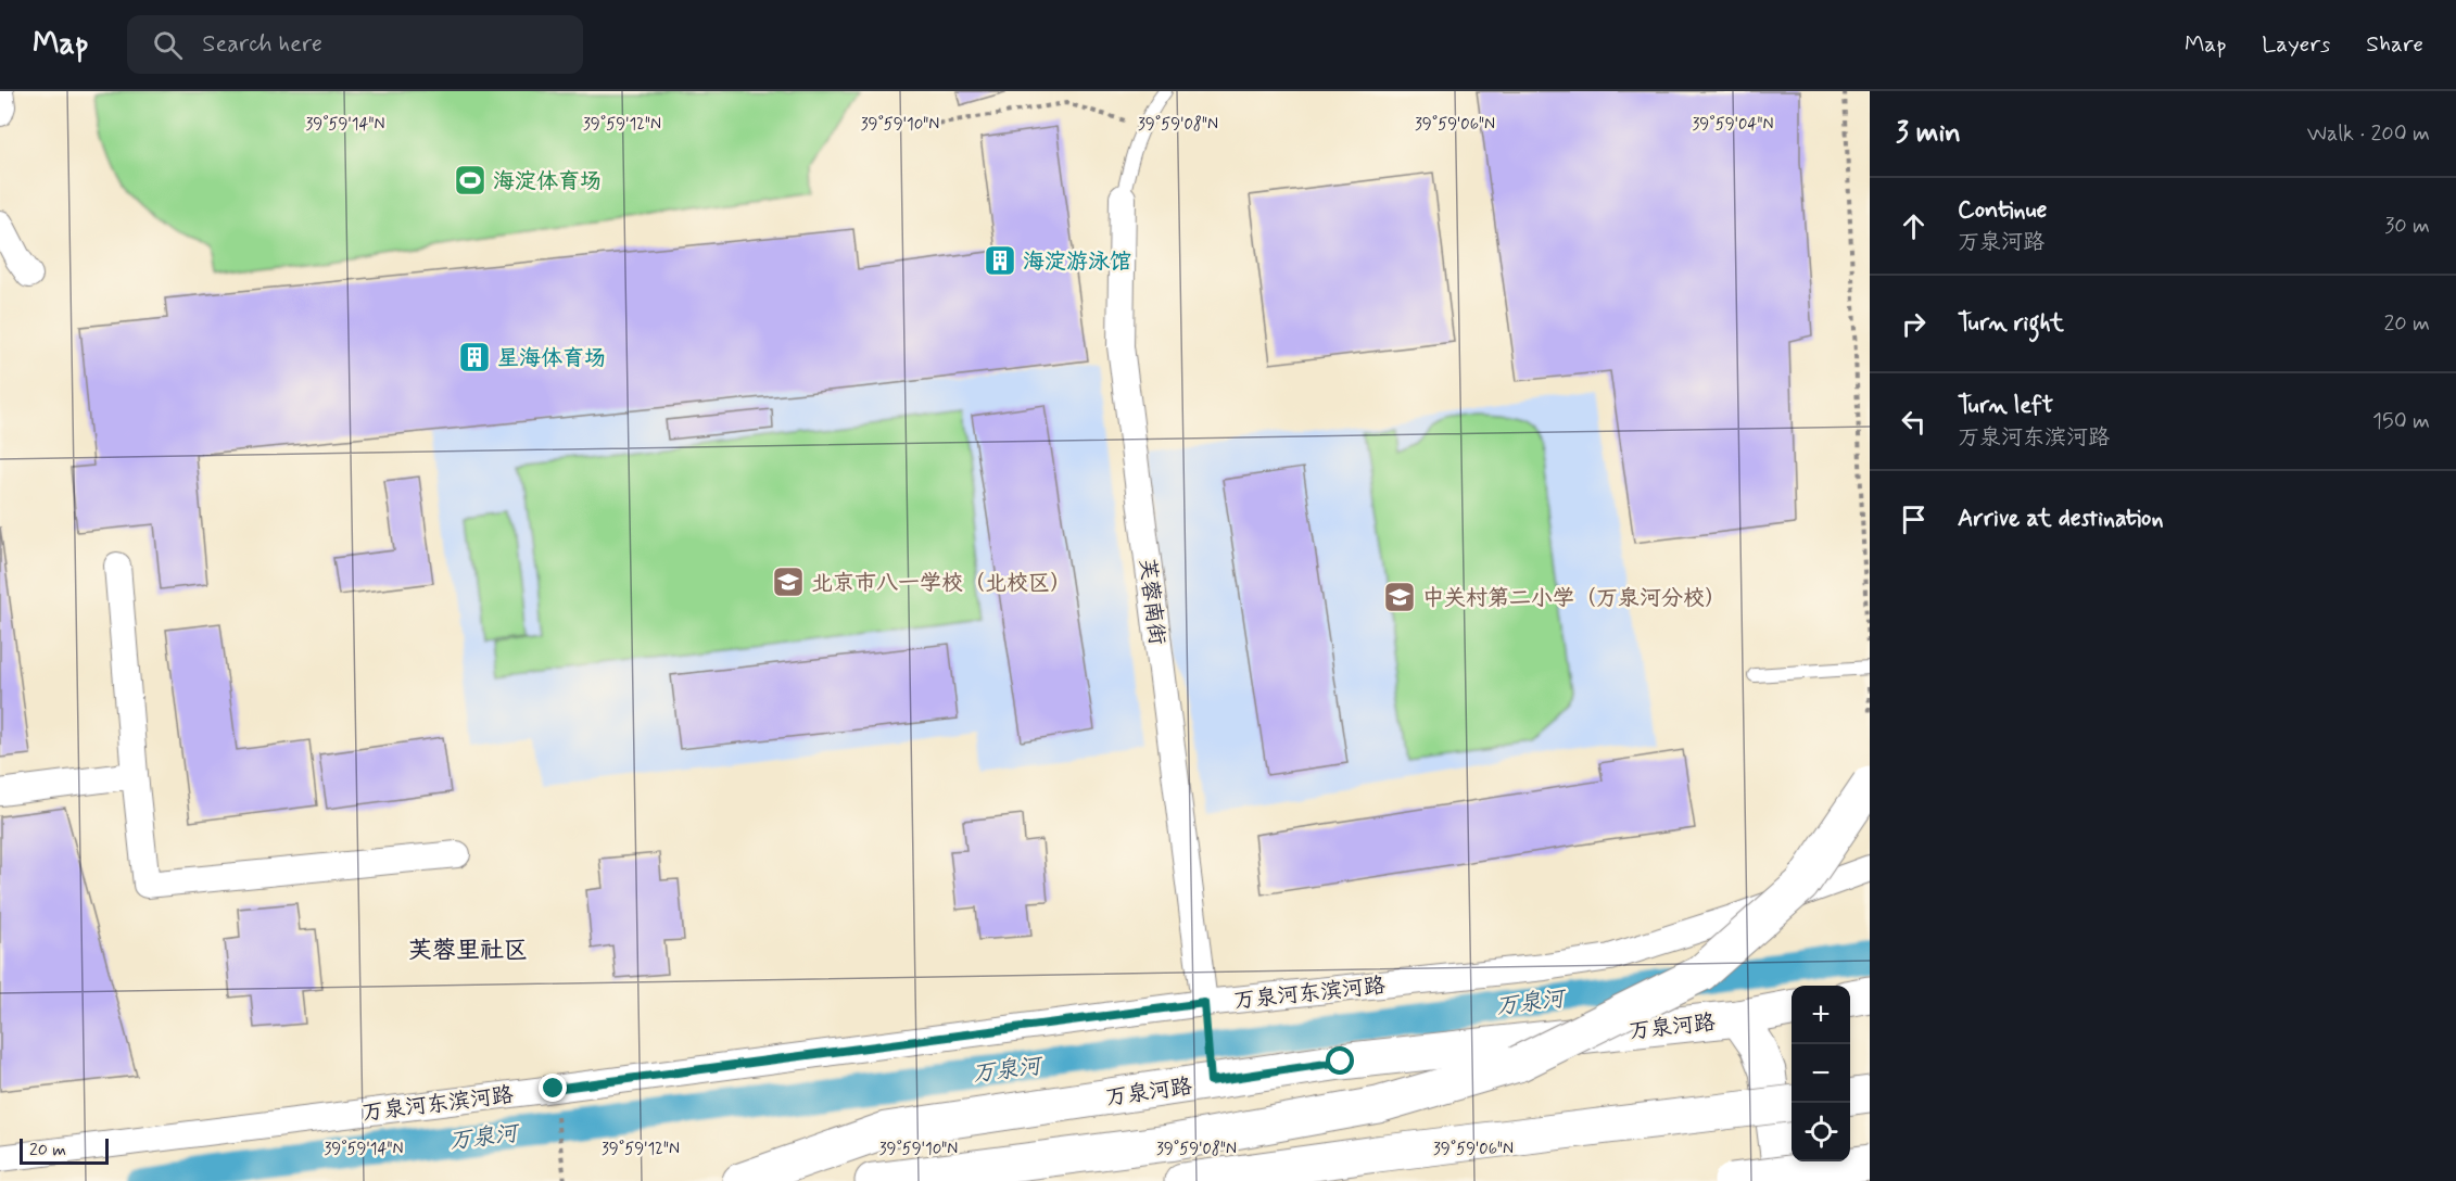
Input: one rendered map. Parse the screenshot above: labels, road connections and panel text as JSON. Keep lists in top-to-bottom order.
{
  "streets": {
    "main road": ["万泉河路"],
    "street": ["芙蓉南街", "万泉河东滨河路"]
  },
  "crossings": [
    ["芙蓉南街", "万泉河东滨河路"]
  ],
  "districts": ["芙蓉里社区"],
  "water": ["万泉河"],
  "places": {
    "sports": ["海淀体育场"],
    "building": ["海淀游泳馆", "星海体育场"],
    "school or university": ["北京市八一学校（北校区）", "中关村第二小学（万泉河分校）"]
  },
  "scale_bar": "20 m",
  "page": {
    "header": "Map",
    "search": "Search here",
    "nav": ["Map", "Layers", "Share"],
    "heading": ["3 min", "Walk · 200 m"],
    "list": [
      ["Continue", "万泉河路", "30 m"],
      ["Turn right", "20 m"],
      ["Turn left", "万泉河东滨河路", "150 m"],
      "Arrive at destination"
    ],
    "map_buttons": ["+", "−"],
    "scale": "20 m"
  },
  "coordinates": [
    "39°59'14\"N",
    "39°59'12\"N",
    "39°59'10\"N",
    "39°59'08\"N",
    "39°59'06\"N",
    "39°59'04\"N"
  ]
}
